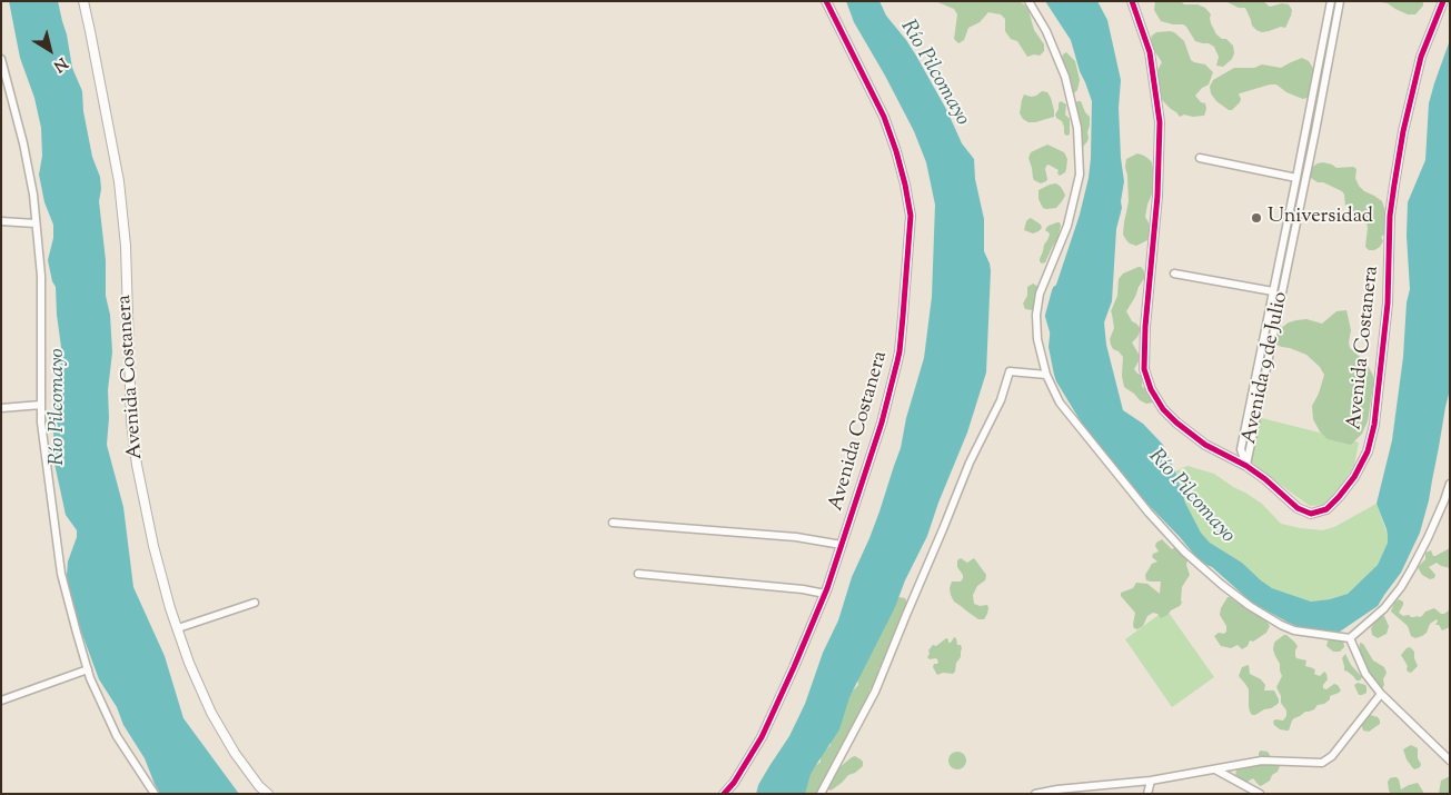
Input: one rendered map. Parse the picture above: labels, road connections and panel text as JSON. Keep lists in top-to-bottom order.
{
  "streets": {
    "street": ["Avenida Costanera", "Avenida 9 de Julio"]
  },
  "crossings": [
    ["Avenida Costanera", "Avenida 9 de Julio"]
  ],
  "water": ["Río Pilcomayo"],
  "places": ["Universidad"],
  "north": "bottom right"
}
